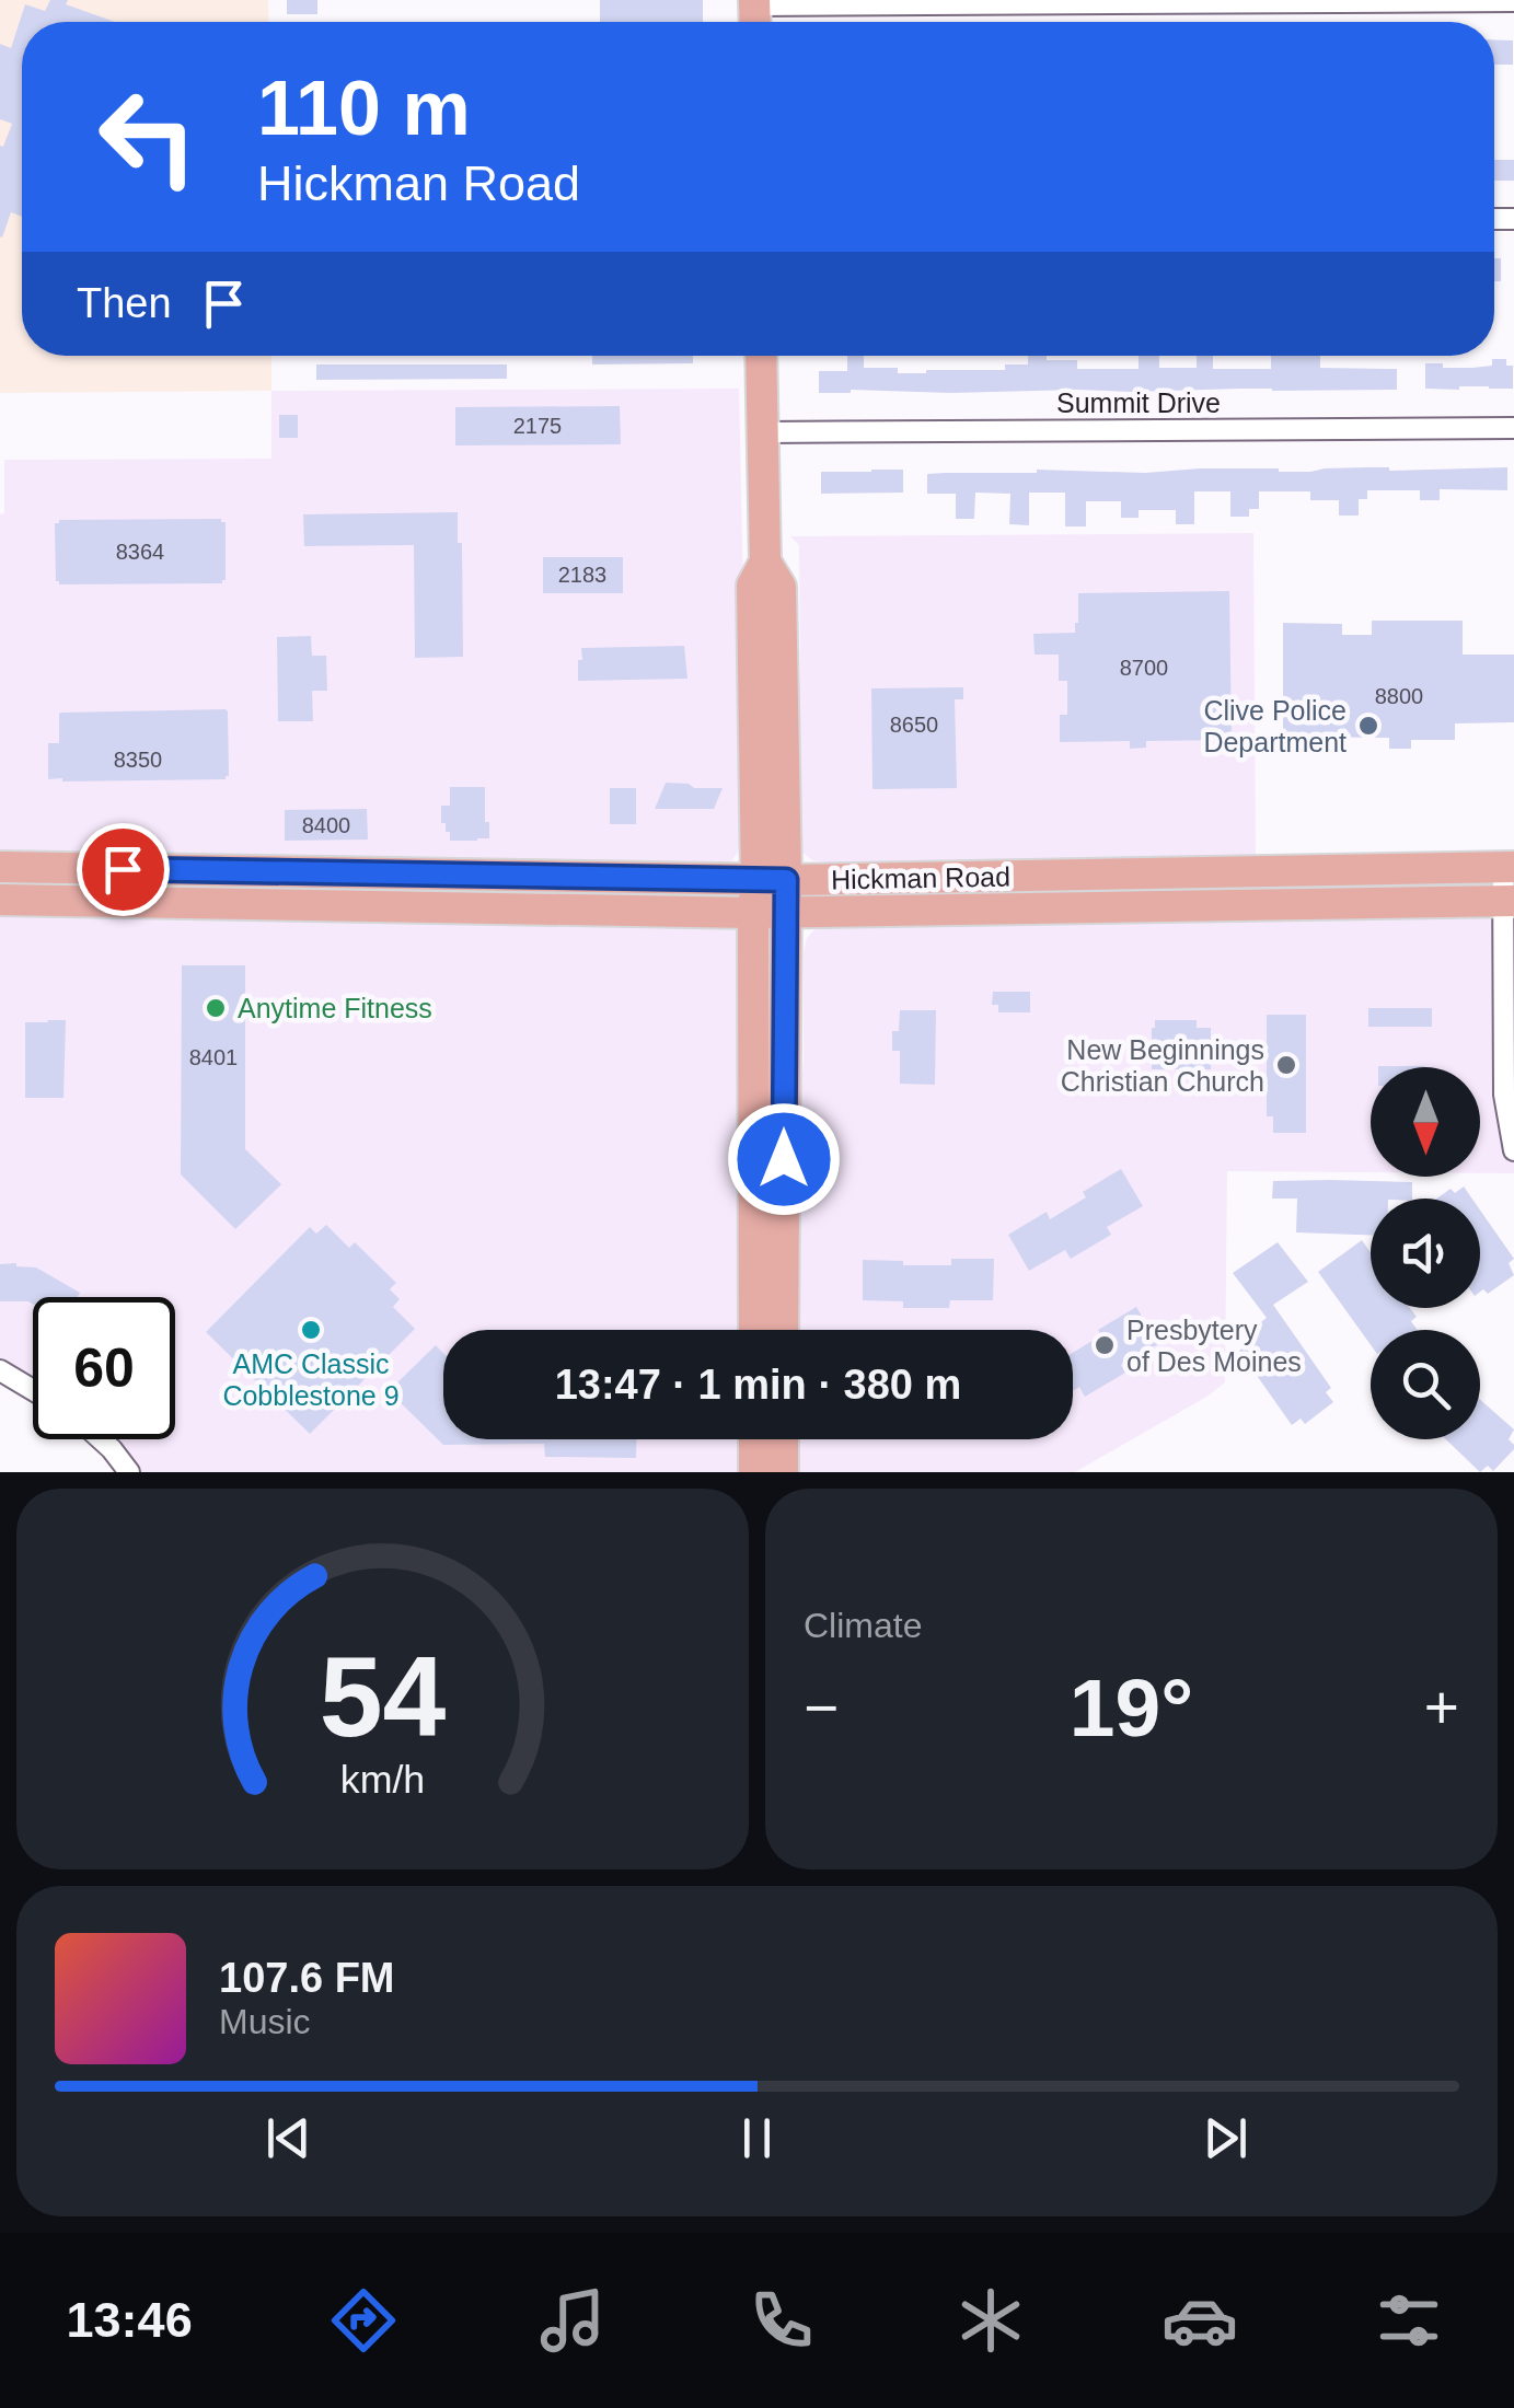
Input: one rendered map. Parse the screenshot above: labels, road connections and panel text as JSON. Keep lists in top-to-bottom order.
{
  "streets": {
    "main road": ["Hickman Road"],
    "street": ["Summit Drive"]
  },
  "places": [
    "Clive Police Department",
    "Anytime Fitness",
    "New Beginnings Christian Church",
    "AMC Classic Cobblestone 9",
    "Presbytery of Des Moines"
  ],
  "house_numbers": [
    "2175",
    "8364",
    "2183",
    "8700",
    "8800",
    "8650",
    "8350",
    "8400",
    "8401"
  ],
  "north": "bottom",
  "page": {
    "turn": ["110 m", "Hickman Road"],
    "then": "Then",
    "limit": "60",
    "trip": "13:47 · 1 min · 380 m",
    "tile": "Climate",
    "heat": ["−", "19°", "+"],
    "song": ["107.6 FM", "Music"],
    "tabs": "13:46",
    "gauge": ["54", "km/h"]
  }
}
